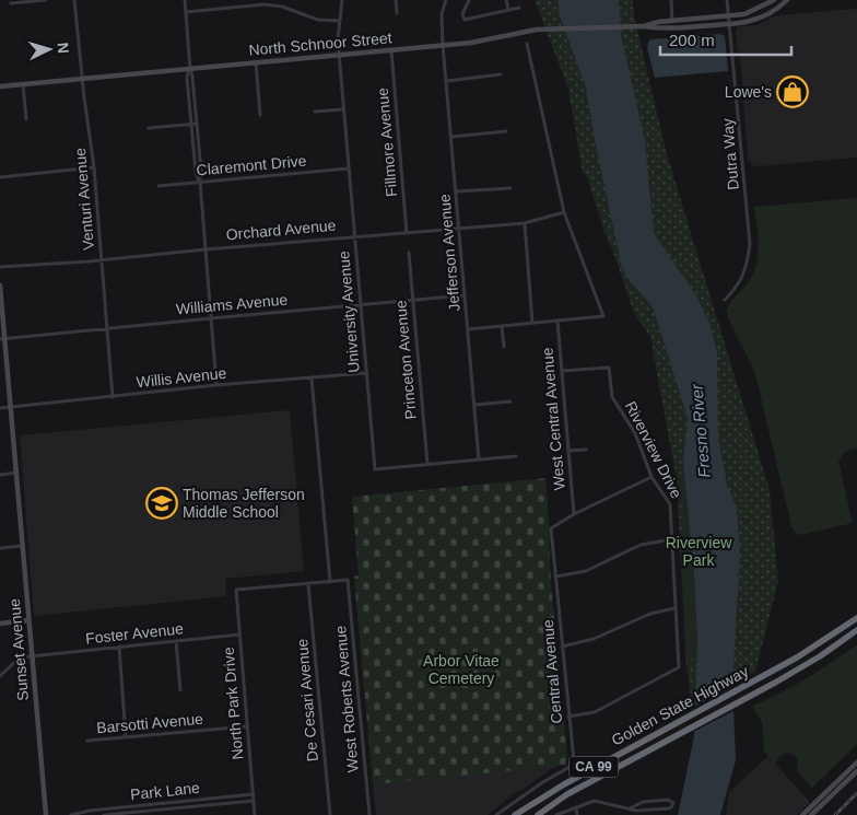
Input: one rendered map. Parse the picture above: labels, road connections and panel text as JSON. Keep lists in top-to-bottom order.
{
  "streets": {
    "highway": ["Golden State Highway", "CA 99"],
    "street": [
      "North Schnoor Street",
      "Fillmore Avenue",
      "Dutra Way",
      "Claremont Drive",
      "Venturi Avenue",
      "Orchard Avenue",
      "Jefferson Avenue",
      "Williams Avenue",
      "University Avenue",
      "Princeton Avenue",
      "Willis Avenue",
      "West Central Avenue",
      "Riverview Drive",
      "Foster Avenue",
      "Sunset Avenue",
      "Central Avenue",
      "West Roberts Avenue",
      "De Cesari Avenue",
      "North Park Drive",
      "Barsotti Avenue",
      "Park Lane"
    ]
  },
  "crossings": [
    ["North Schnoor Street", "Fillmore Avenue"],
    ["North Schnoor Street", "Dutra Way"],
    ["North Schnoor Street", "Venturi Avenue"],
    ["North Schnoor Street", "Jefferson Avenue"],
    ["North Schnoor Street", "University Avenue"],
    ["Fillmore Avenue", "Orchard Avenue"],
    ["Claremont Drive", "University Avenue"],
    ["Venturi Avenue", "Orchard Avenue"],
    ["Venturi Avenue", "Williams Avenue"],
    ["Venturi Avenue", "Willis Avenue"],
    ["Orchard Avenue", "Jefferson Avenue"],
    ["Orchard Avenue", "University Avenue"],
    ["Jefferson Avenue", "Williams Avenue"],
    ["Williams Avenue", "University Avenue"],
    ["Williams Avenue", "Princeton Avenue"],
    ["Williams Avenue", "Sunset Avenue"],
    ["University Avenue", "Princeton Avenue"],
    ["University Avenue", "Willis Avenue"],
    ["Willis Avenue", "Sunset Avenue"],
    ["West Central Avenue", "Riverview Drive"],
    ["Riverview Drive", "Central Avenue"],
    ["Foster Avenue", "Sunset Avenue"],
    ["Foster Avenue", "North Park Drive"],
    ["De Cesari Avenue", "North Park Drive"],
    ["North Park Drive", "Barsotti Avenue"],
    ["North Park Drive", "Park Lane"]
  ],
  "water": ["Fresno River"],
  "parks": ["Riverview Park", "Arbor Vitae Cemetery"],
  "places": {
    "shop": ["Lowe's"],
    "school or university": ["Thomas Jefferson Middle School"]
  },
  "scale_bar": "200 m",
  "north": "right"
}
